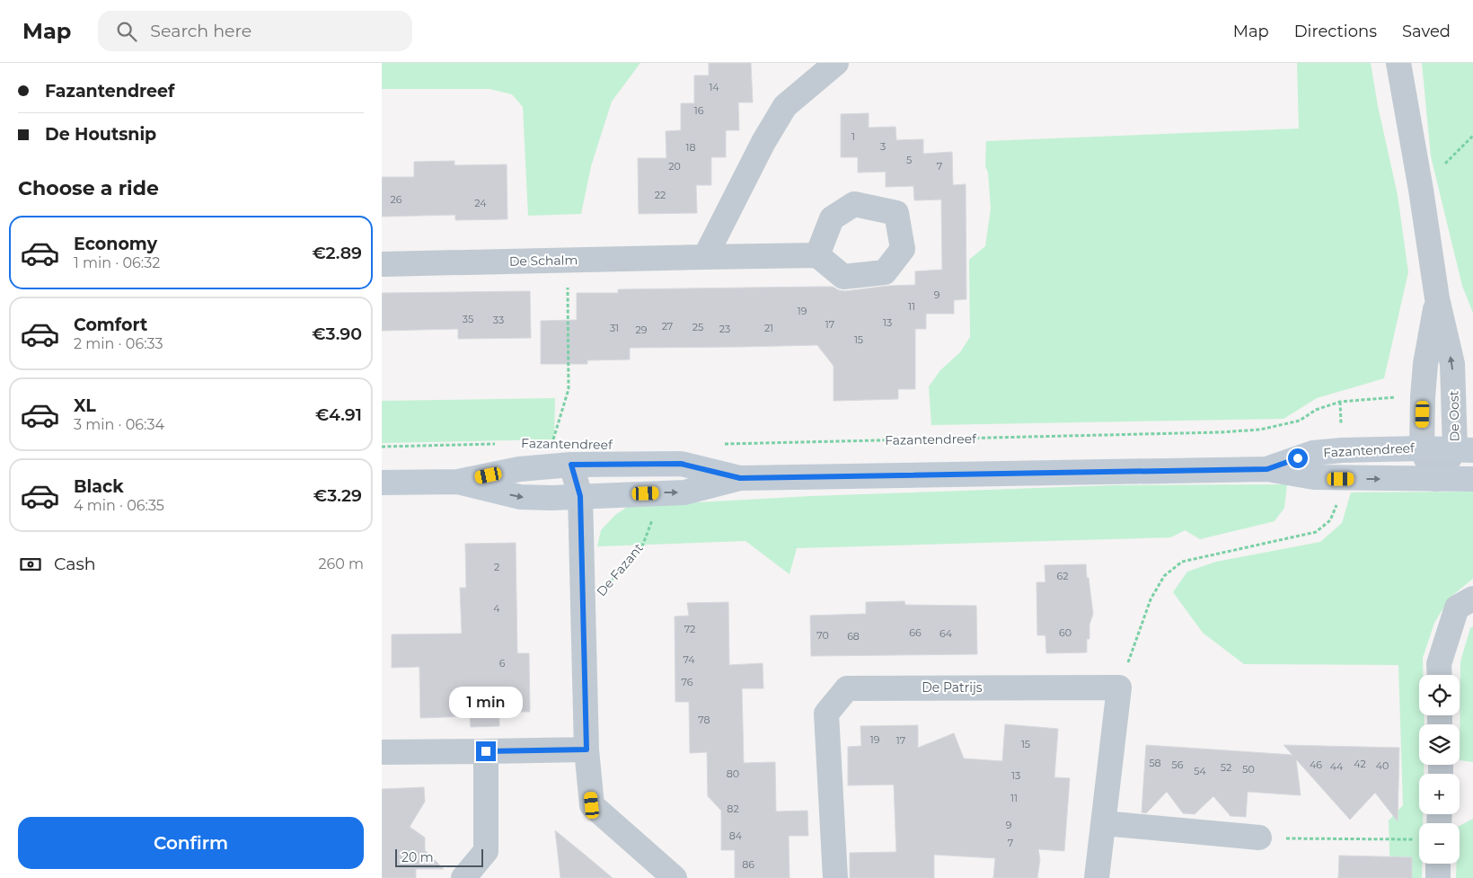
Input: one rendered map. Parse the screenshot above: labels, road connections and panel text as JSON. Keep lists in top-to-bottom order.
{
  "streets": {
    "street": [
      "De Schalm",
      "De Oost",
      "Fazantendreef",
      "De Fazant",
      "De Patrijs"
    ]
  },
  "crossings": [
    ["De Oost", "Fazantendreef"],
    ["Fazantendreef", "De Fazant"]
  ],
  "house_numbers": [
    "14",
    "16",
    "1",
    "3",
    "18",
    "5",
    "20",
    "7",
    "22",
    "26",
    "24",
    "9",
    "11",
    "19",
    "35",
    "33",
    "13",
    "17",
    "27",
    "25",
    "31",
    "21",
    "23",
    "29",
    "15",
    "2",
    "62",
    "4",
    "72",
    "66",
    "60",
    "64",
    "70",
    "68",
    "74",
    "6",
    "76",
    "78",
    "19",
    "17",
    "15",
    "58",
    "42",
    "56",
    "46",
    "40",
    "44",
    "52",
    "50",
    "54",
    "80",
    "13",
    "11",
    "82",
    "9",
    "84",
    "7",
    "86"
  ],
  "scale_bar": "20 m",
  "page": {
    "header": "Map",
    "search": "Search here",
    "nav": ["Map", "Directions", "Saved"],
    "banner": ["Fazantendreef", "De Houtsnip"],
    "heading": "Choose a ride",
    "list": [
      {
        "name": "Economy",
        "note": "1 min · 06:32",
        "value": "€2.89"
      },
      {
        "name": "Comfort",
        "note": "2 min · 06:33",
        "value": "€3.90"
      },
      {
        "name": "XL",
        "note": "3 min · 06:34",
        "value": "€4.91"
      },
      {
        "name": "Black",
        "note": "4 min · 06:35",
        "value": "€3.29"
      }
    ],
    "pay": ["Cash", "260 m"],
    "map_buttons": ["+", "−"],
    "bubble": "1 min",
    "buttons": "Confirm",
    "scale": "20 m"
  }
}
